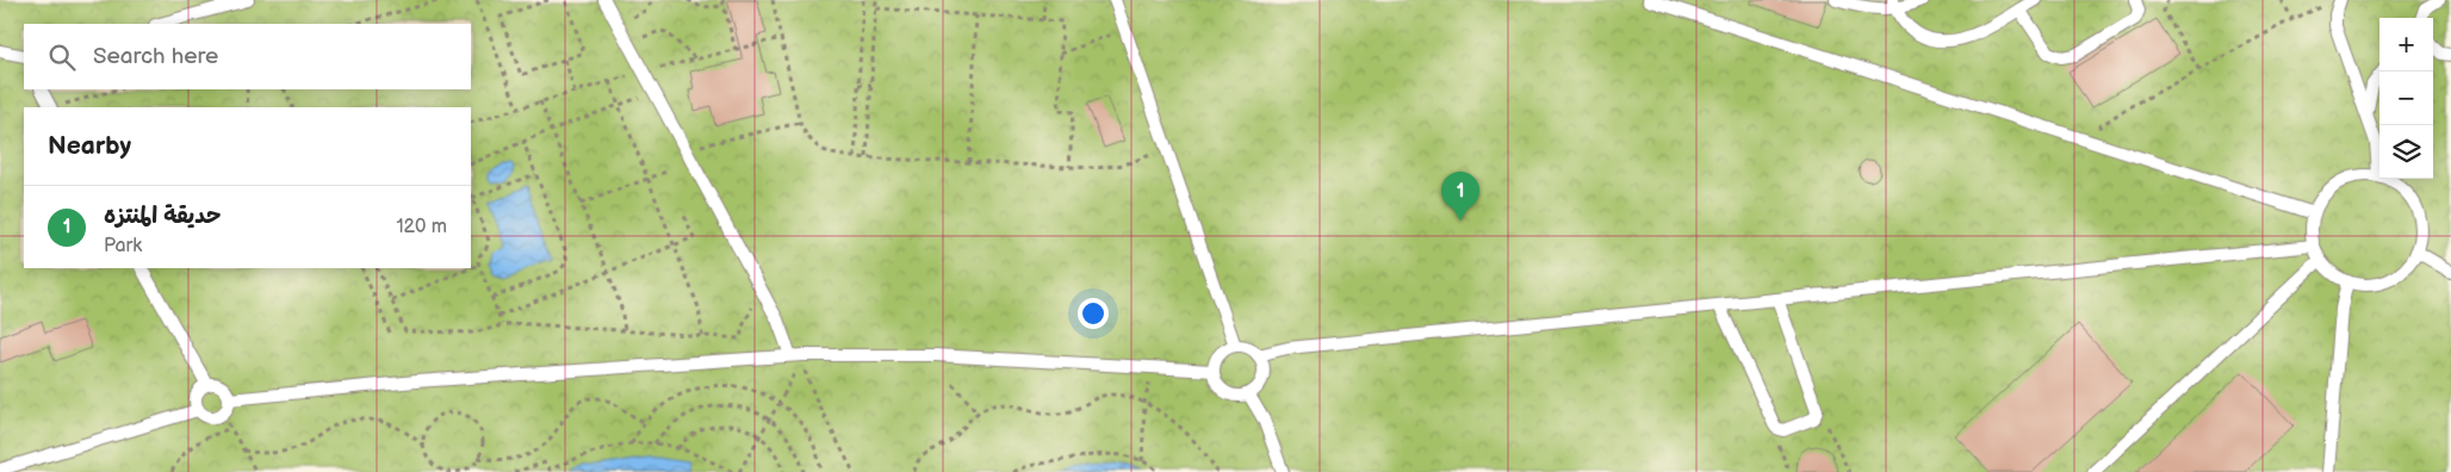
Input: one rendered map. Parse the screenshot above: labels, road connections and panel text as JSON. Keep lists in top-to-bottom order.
{
  "page": {
    "map_buttons": ["+", "−"],
    "search": "Search here",
    "heading": "Nearby",
    "pins": "1",
    "list": [
      {
        "mark": "1",
        "name": "حديقة المنتزه",
        "note": "Park",
        "value": "120 m"
      }
    ]
  }
}
